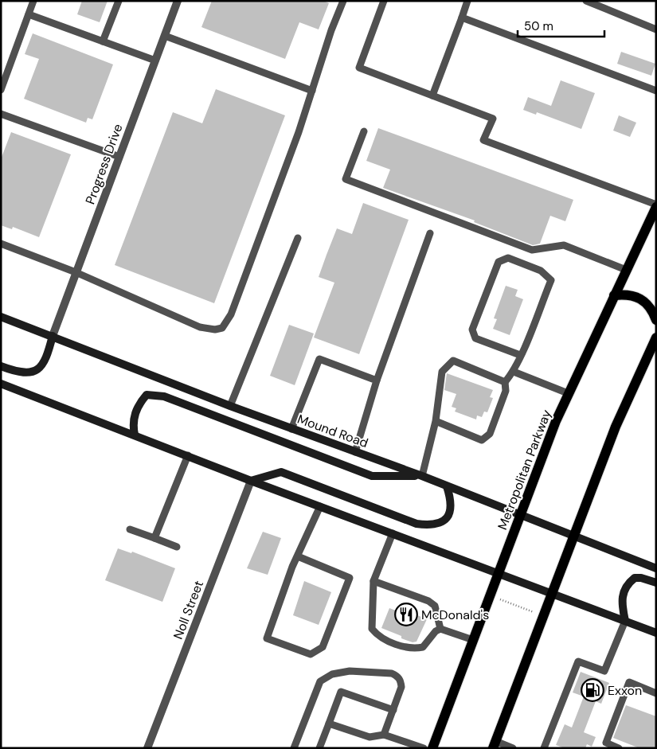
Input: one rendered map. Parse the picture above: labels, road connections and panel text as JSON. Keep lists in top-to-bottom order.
{
  "streets": {
    "main road": ["Mound Road", "Metropolitan Parkway"],
    "street": ["Progress Drive", "Noll Street"]
  },
  "crossings": [
    ["Progress Drive", "Mound Road"],
    ["Mound Road", "Metropolitan Parkway"]
  ],
  "places": {
    "restaurant": ["McDonald's"],
    "fuel station": ["Exxon"]
  },
  "scale_bar": "50 m"
}
